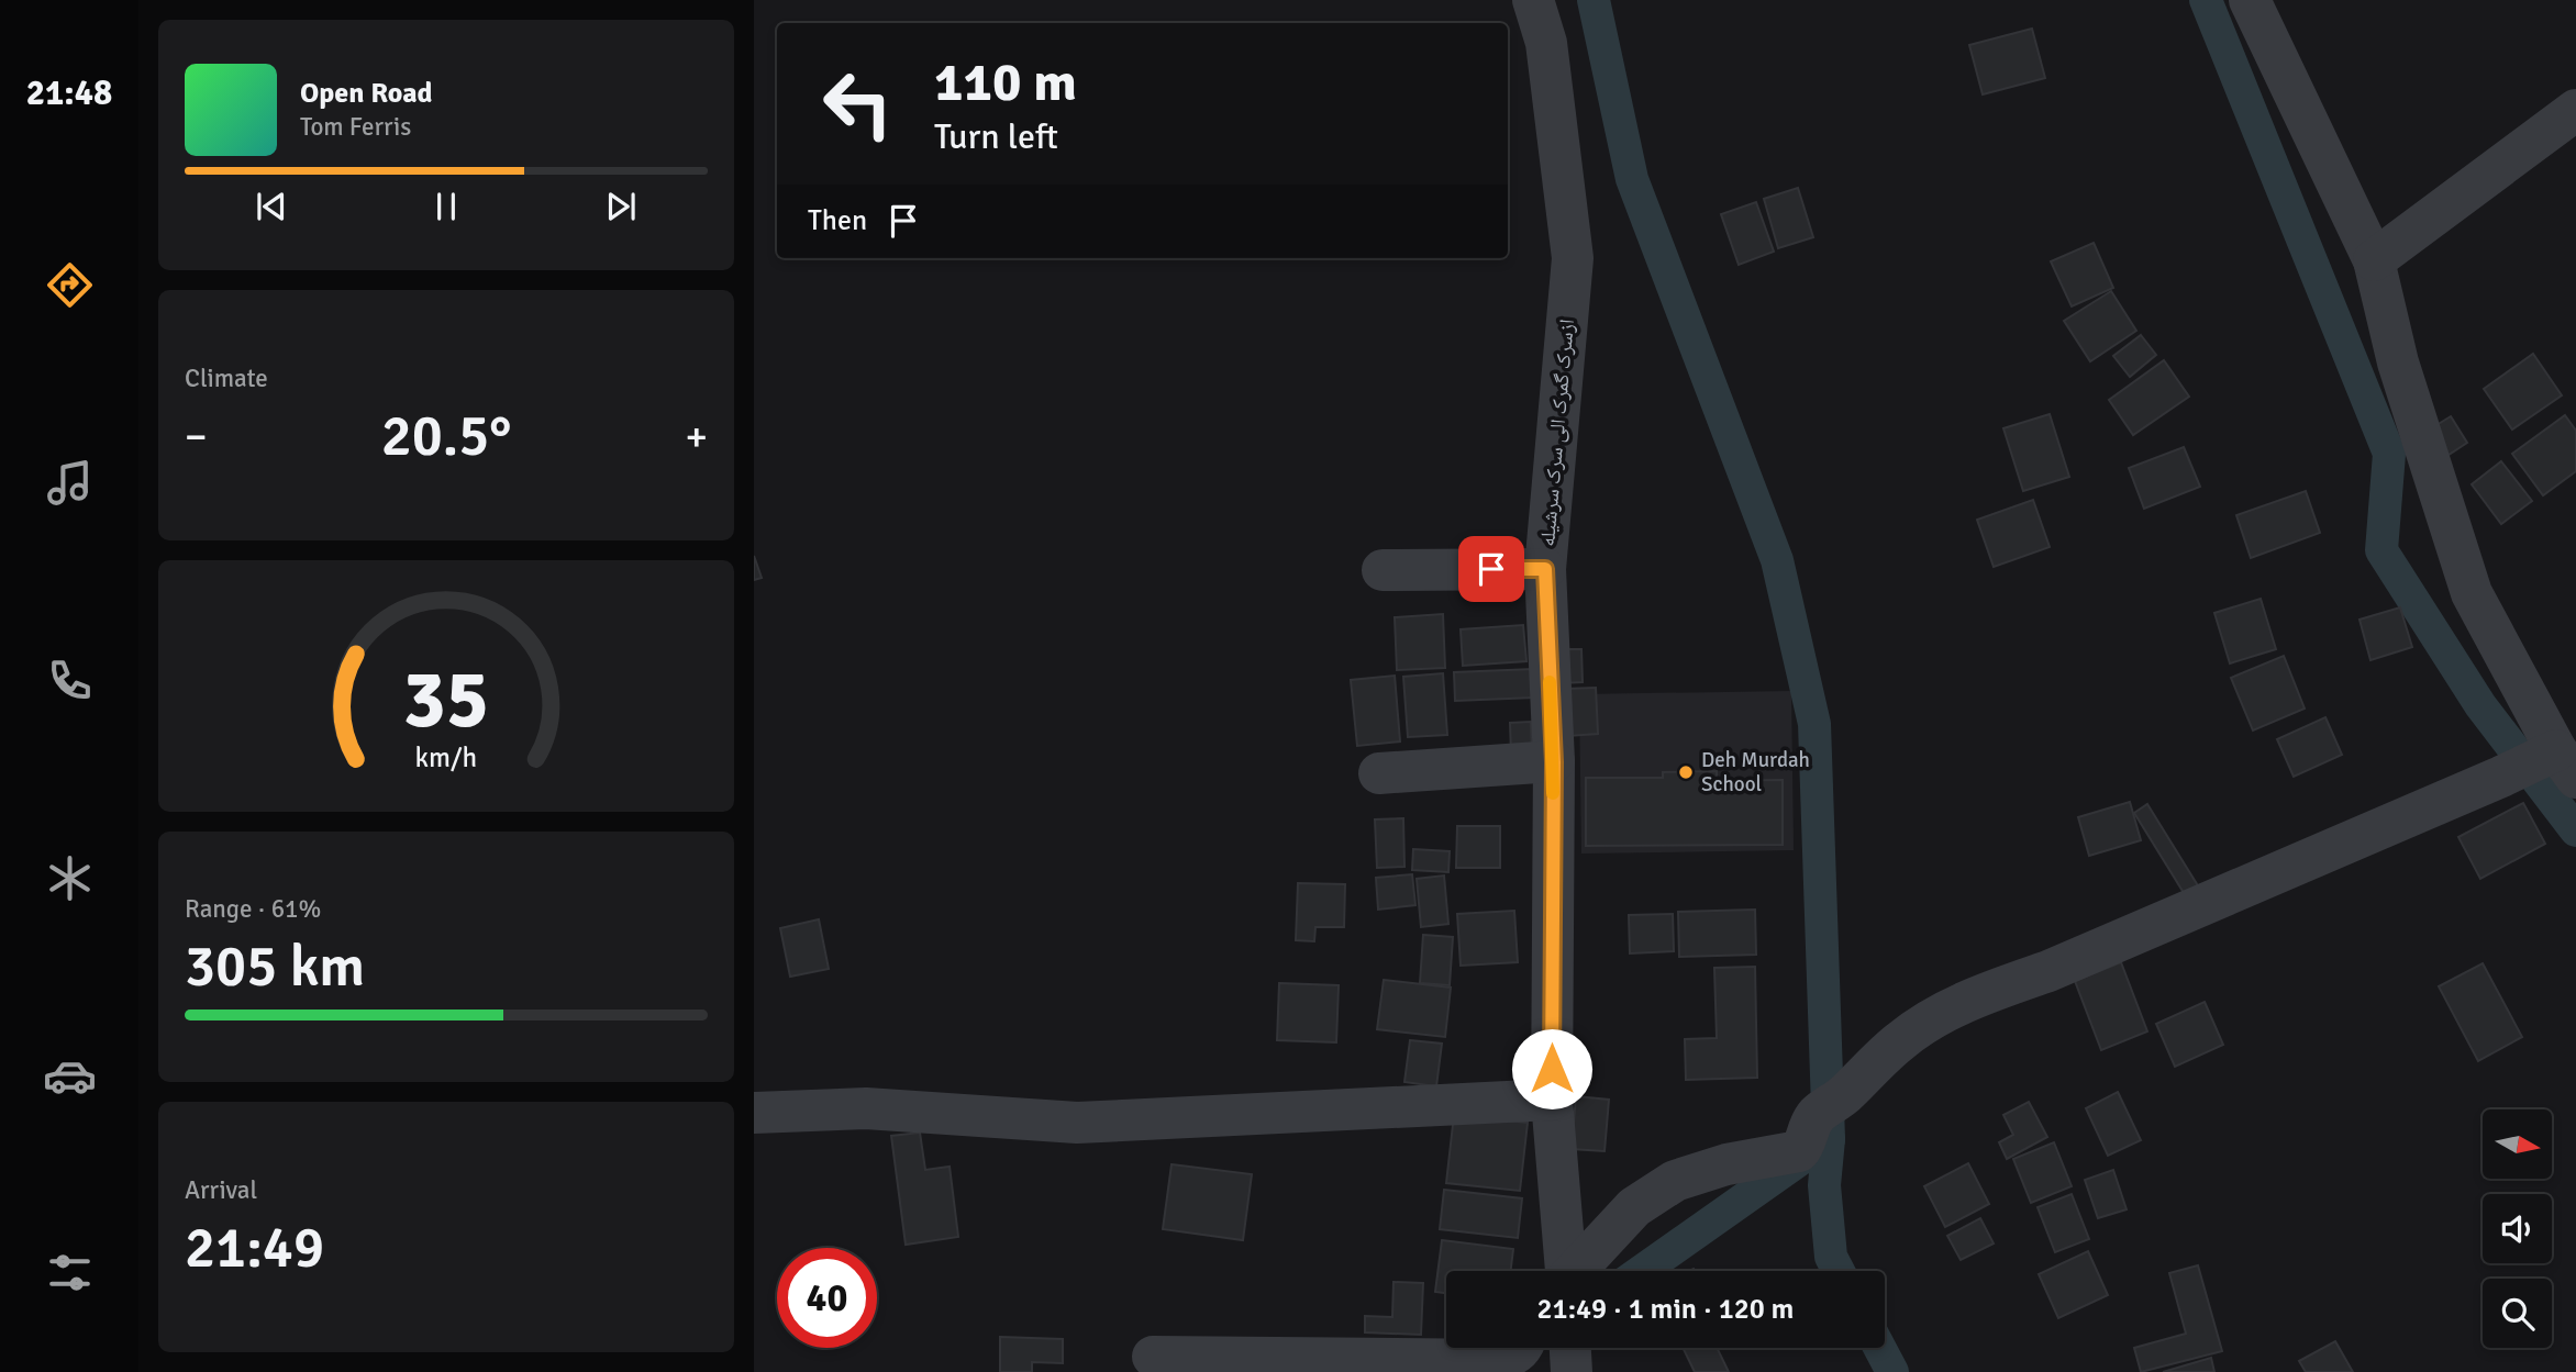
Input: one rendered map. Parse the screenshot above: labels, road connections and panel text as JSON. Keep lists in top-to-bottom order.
{
  "streets": {
    "street": ["ازسرک گمرک الی سرک سرشیله"]
  },
  "places": ["Deh Murdah School"],
  "north": "right",
  "page": {
    "tabs": "21:48",
    "turn": ["110 m", "Turn left"],
    "song": ["Open Road", "Tom Ferris"],
    "then": "Then",
    "tile": [
      "Climate",
      ["Range · 61%", "305 km"],
      ["Arrival", "21:49"]
    ],
    "heat": ["−", "20.5°", "+"],
    "limit": "40",
    "trip": "21:49 · 1 min · 120 m",
    "gauge": ["35", "km/h"]
  }
}
